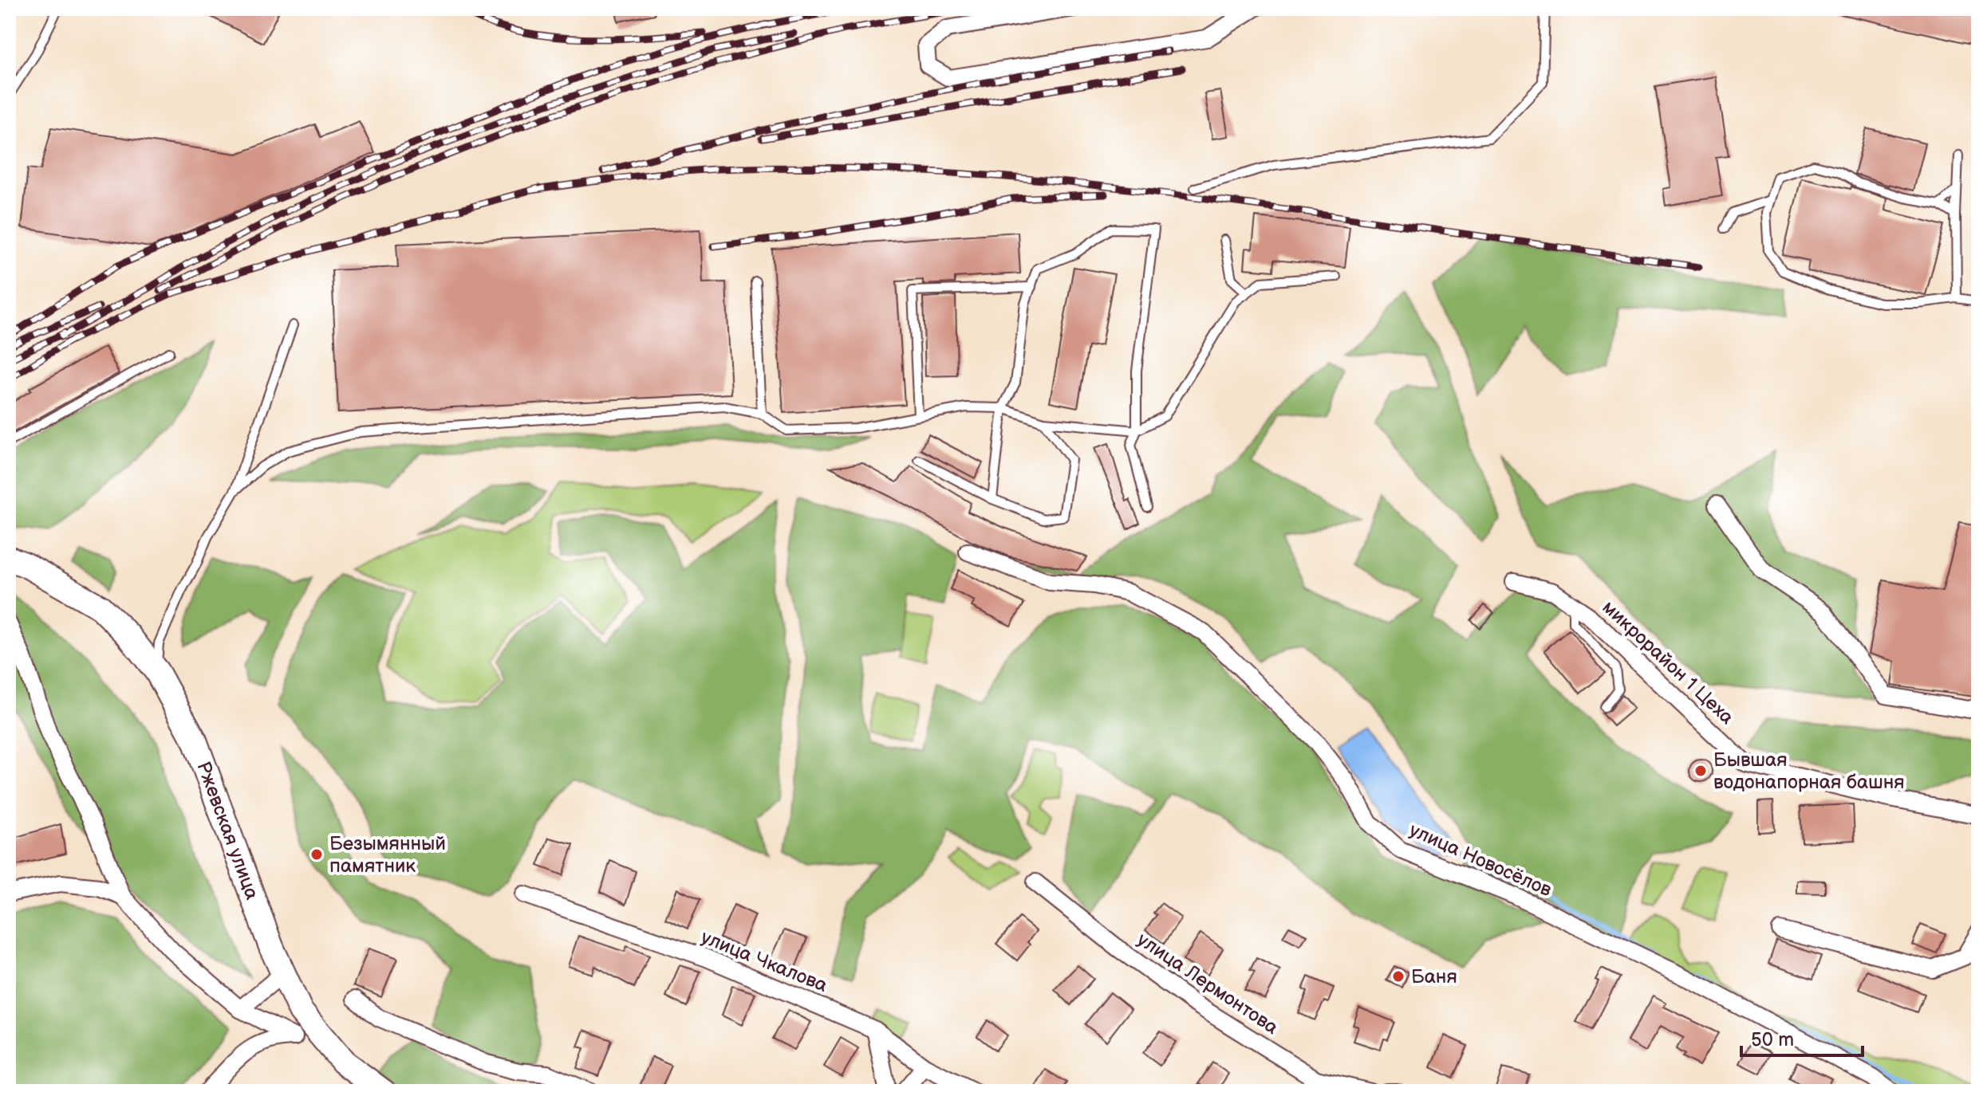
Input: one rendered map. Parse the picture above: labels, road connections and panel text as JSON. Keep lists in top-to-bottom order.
{
  "streets": {
    "main road": ["Ржевская улица"],
    "street": [
      "микрорайон 1 Цеха",
      "улица Новосёлов",
      "улица Чкалова",
      "улица Лермонтова"
    ]
  },
  "places": ["Бывшая водонапорная башня", "Безымянный памятник", "Баня"],
  "scale_bar": "50 m"
}
